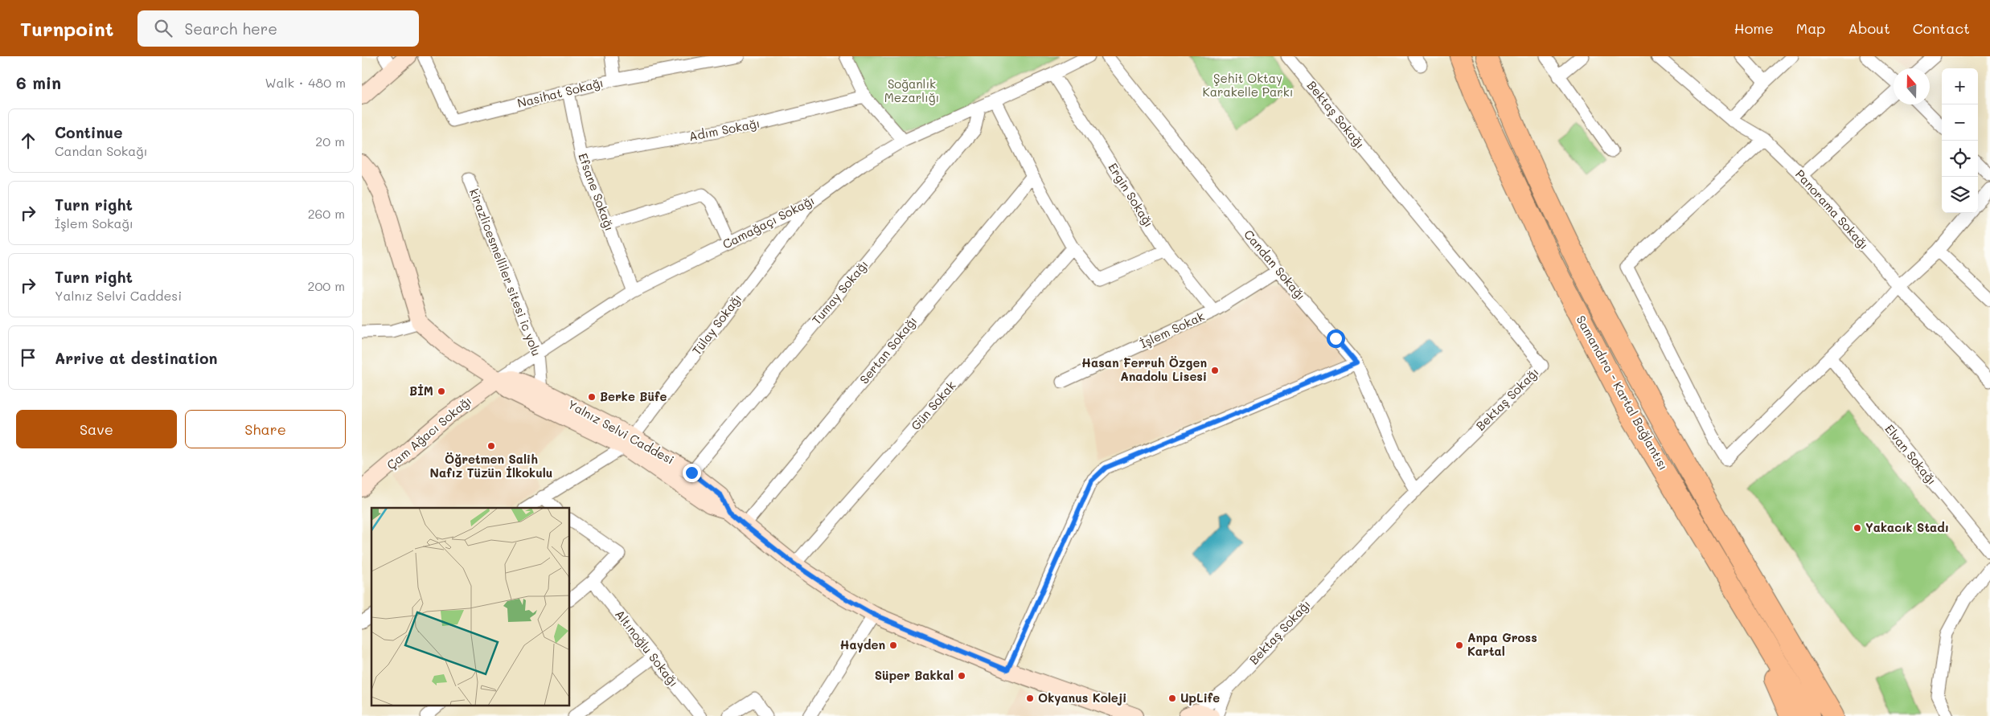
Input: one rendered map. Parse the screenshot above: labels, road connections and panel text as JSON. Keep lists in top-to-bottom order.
{
  "streets": {
    "highway": ["Samandıra - Kartal Bağlantısı"],
    "street": [
      "Nasihat Sokağı",
      "Bektaş Sokağı",
      "Adım Sokağı",
      "Efsane Sokağı",
      "Ergin Sokağı",
      "Panorama Sokağı",
      "Camağaçı Sokağı",
      "Candan Sokağı",
      "kirazlicesmelliler sitesi ic yolu",
      "Tumay Sokağı",
      "Tülay Sokağı",
      "İşlem Sokak",
      "Sertan Sokağı",
      "Gün Sokak",
      "Yalnız Selvi Caddesi",
      "Çam Ağacı Sokağı",
      "Elvan Sokağı",
      "Altınoğlu Sokağı"
    ]
  },
  "crossings": [
    ["Nasihat Sokağı", "Efsane Sokağı"],
    ["Bektaş Sokağı", "Candan Sokağı"],
    ["Adım Sokağı", "Efsane Sokağı"],
    ["Efsane Sokağı", "Camağaçı Sokağı"],
    ["Ergin Sokağı", "Camağaçı Sokağı"],
    ["Ergin Sokağı", "İşlem Sokak"],
    ["Camağaçı Sokağı", "kirazlicesmelliler sitesi ic yolu"],
    ["Camağaçı Sokağı", "Tumay Sokağı"],
    ["Camağaçı Sokağı", "Tülay Sokağı"],
    ["Camağaçı Sokağı", "Yalnız Selvi Caddesi"],
    ["Camağaçı Sokağı", "Çam Ağacı Sokağı"],
    ["Candan Sokağı", "İşlem Sokak"],
    ["kirazlicesmelliler sitesi ic yolu", "Yalnız Selvi Caddesi"],
    ["Tumay Sokağı", "Yalnız Selvi Caddesi"],
    ["Tülay Sokağı", "Yalnız Selvi Caddesi"],
    ["Sertan Sokağı", "Yalnız Selvi Caddesi"],
    ["Gün Sokak", "Yalnız Selvi Caddesi"],
    ["Yalnız Selvi Caddesi", "Çam Ağacı Sokağı"]
  ],
  "parks": ["Şehit Oktay Karakelle Parkı", "Soğanlık Mezarlığı"],
  "places": [
    "Hasan Ferruh Özgen Anadolu Lisesi",
    "BİM",
    "Berke Büfe",
    "Öğretmen Salih Nafız Tüzün İlkokulu",
    "Yakacık Stadı",
    "Hayden",
    "Anpa Gross Kartal",
    "Süper Bakkal",
    "Okyanus Koleji",
    "UpLife"
  ],
  "north": "top",
  "page": {
    "header": "Turnpoint",
    "search": "Search here",
    "nav": [
      "Home",
      "Map",
      "About",
      "Contact"
    ],
    "heading": ["6 min", "Walk · 480 m"],
    "map_buttons": ["+", "−"],
    "list": [
      ["Continue", "Candan Sokağı", "20 m"],
      ["Turn right", "İşlem Sokağı", "260 m"],
      ["Turn right", "Yalnız Selvi Caddesi", "200 m"],
      "Arrive at destination"
    ],
    "buttons": ["Save", "Share"]
  }
}
